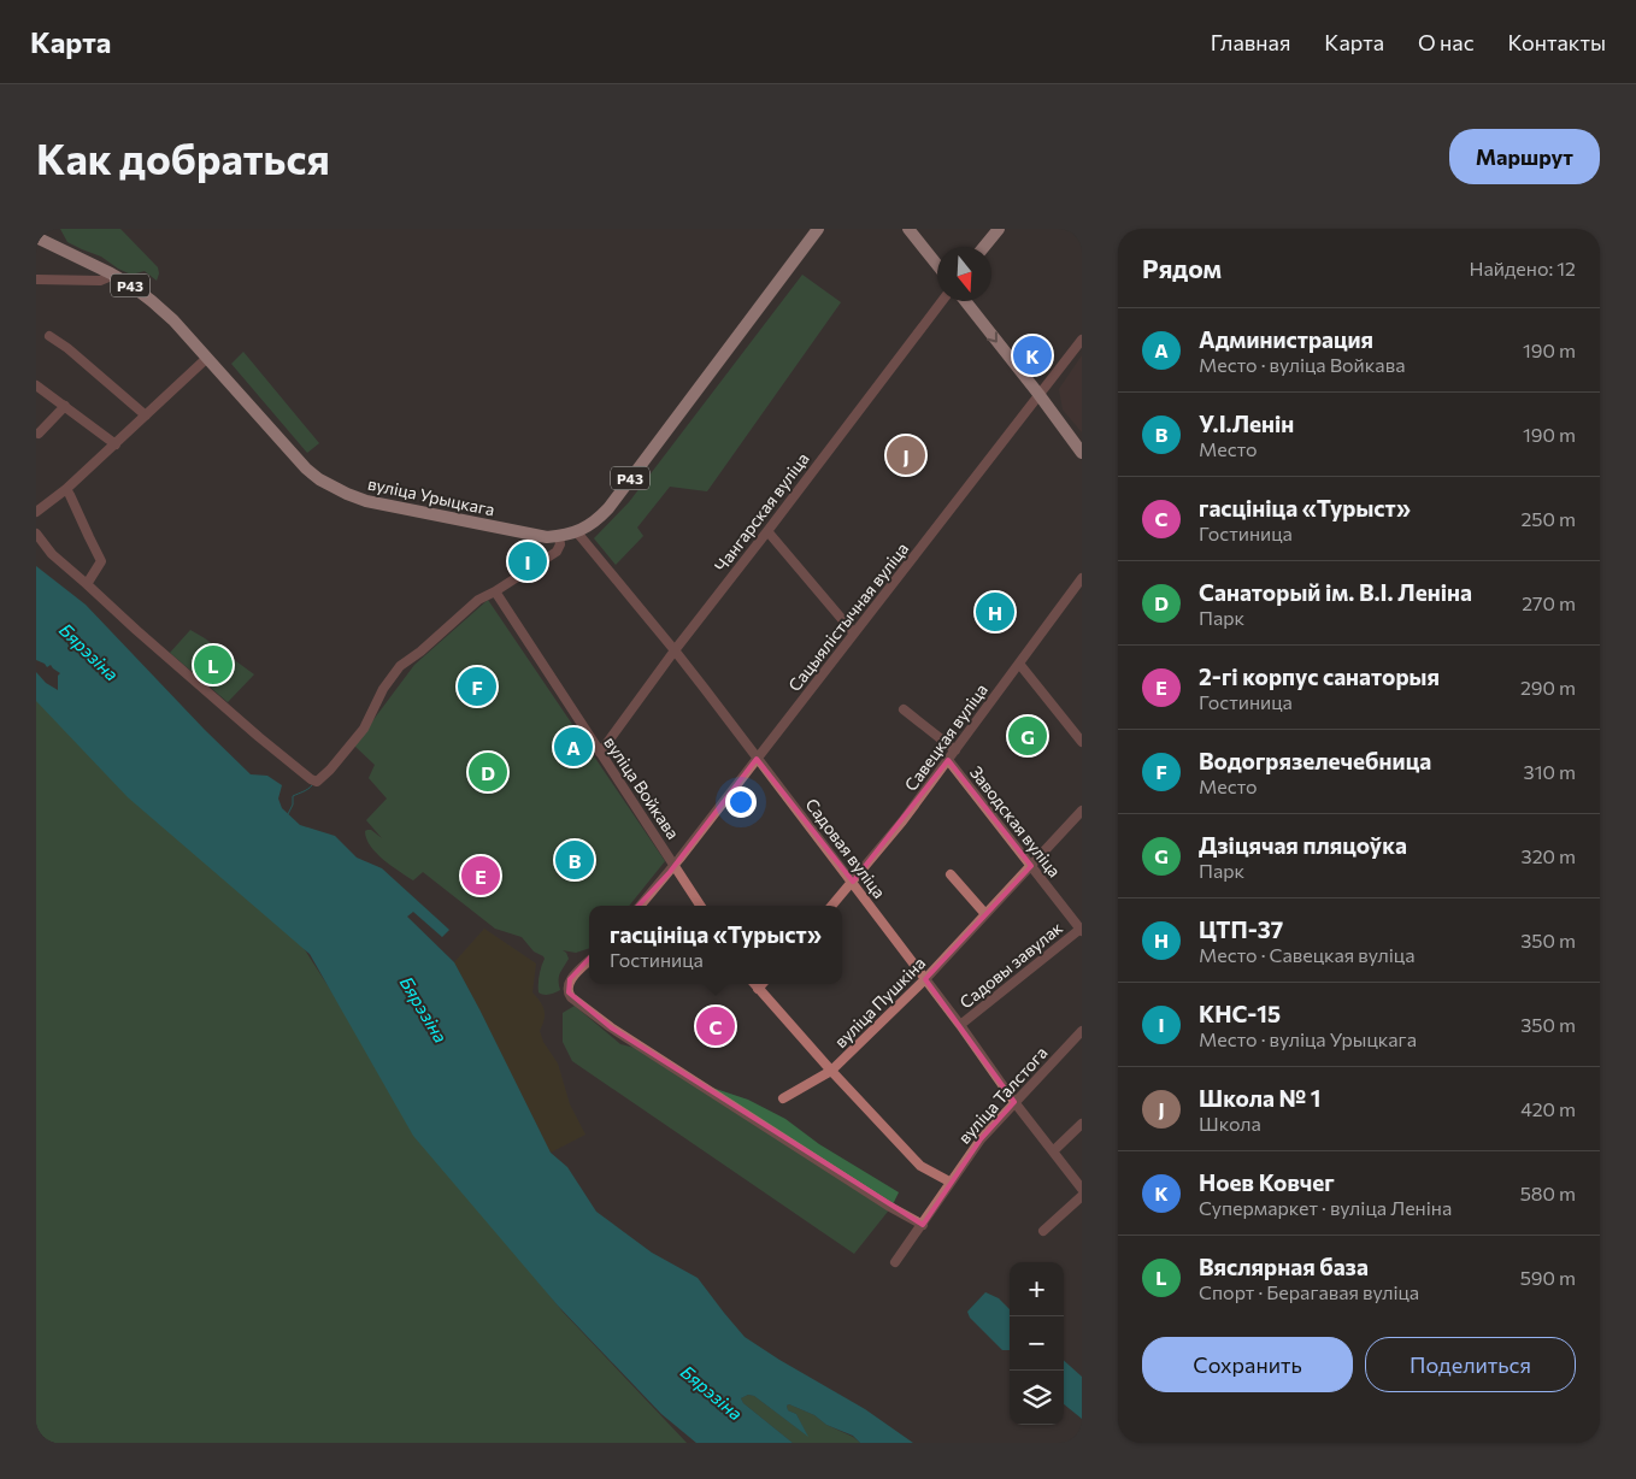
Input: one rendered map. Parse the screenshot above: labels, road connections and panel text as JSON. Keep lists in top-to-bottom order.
{
  "streets": {
    "main road": ["Р43", "вуліца Урыцкага"],
    "street": [
      "Чангарская вуліца",
      "Сацыялістычная вуліца",
      "Савецкая вуліца",
      "вуліца Войкава",
      "Заводская вуліца",
      "Садовая вуліца",
      "Садовы завулак",
      "вуліца Пушкіна",
      "вуліца Талстога"
    ]
  },
  "crossings": [
    ["Р43", "вуліца Урыцкага"],
    ["вуліца Урыцкага", "Садовая вуліца"],
    ["Чангарская вуліца", "вуліца Войкава"],
    ["Чангарская вуліца", "Садовая вуліца"],
    ["Сацыялістычная вуліца", "вуліца Войкава"],
    ["Сацыялістычная вуліца", "Садовая вуліца"],
    ["Савецкая вуліца", "Заводская вуліца"],
    ["Савецкая вуліца", "Садовая вуліца"],
    ["Заводская вуліца", "Садовы завулак"],
    ["Заводская вуліца", "вуліца Пушкіна"],
    ["Садовая вуліца", "Садовы завулак"],
    ["Садовая вуліца", "вуліца Пушкіна"],
    ["Садовая вуліца", "вуліца Талстога"]
  ],
  "water": ["Бярэзіна"],
  "north": "bottom",
  "page": {
    "header": "Карта",
    "nav": [
      "Главная",
      "Карта",
      "О нас",
      "Контакты"
    ],
    "buttons": [
      "Маршрут",
      ["Сохранить", "Поделиться"]
    ],
    "title": "Как добраться",
    "heading": ["Рядом", "Найдено: 12"],
    "list": [
      {
        "mark": "A",
        "name": "Администрация",
        "note": "Место · вуліца Войкава",
        "value": "190 m"
      },
      {
        "mark": "B",
        "name": "У.І.Ленін",
        "note": "Место",
        "value": "190 m"
      },
      {
        "mark": "C",
        "name": "гасцініца «Турыст»",
        "note": "Гостиница",
        "value": "250 m"
      },
      {
        "mark": "D",
        "name": "Санаторый ім. В.І. Леніна",
        "note": "Парк",
        "value": "270 m"
      },
      {
        "mark": "E",
        "name": "2-гі корпус санаторыя",
        "note": "Гостиница",
        "value": "290 m"
      },
      {
        "mark": "F",
        "name": "Водогрязелечебница",
        "note": "Место",
        "value": "310 m"
      },
      {
        "mark": "G",
        "name": "Дзіцячая пляцоўка",
        "note": "Парк",
        "value": "320 m"
      },
      {
        "mark": "H",
        "name": "ЦТП-37",
        "note": "Место · Савецкая вуліца",
        "value": "350 m"
      },
      {
        "mark": "I",
        "name": "КНС-15",
        "note": "Место · вуліца Урыцкага",
        "value": "350 m"
      },
      {
        "mark": "J",
        "name": "Школа № 1",
        "note": "Школа",
        "value": "420 m"
      },
      {
        "mark": "K",
        "name": "Ноев Ковчег",
        "note": "Супермаркет · вуліца Леніна",
        "value": "580 m"
      },
      {
        "mark": "L",
        "name": "Вяслярная база",
        "note": "Спорт · Берагавая вуліца",
        "value": "590 m"
      }
    ],
    "pins": [
      "K",
      "J",
      "I",
      "H",
      "L",
      "F",
      "G",
      "A",
      "D",
      "B",
      "E",
      "C"
    ],
    "popup": ["гасцініца «Турыст»", "Гостиница"],
    "map_buttons": ["+", "−"]
  }
}
